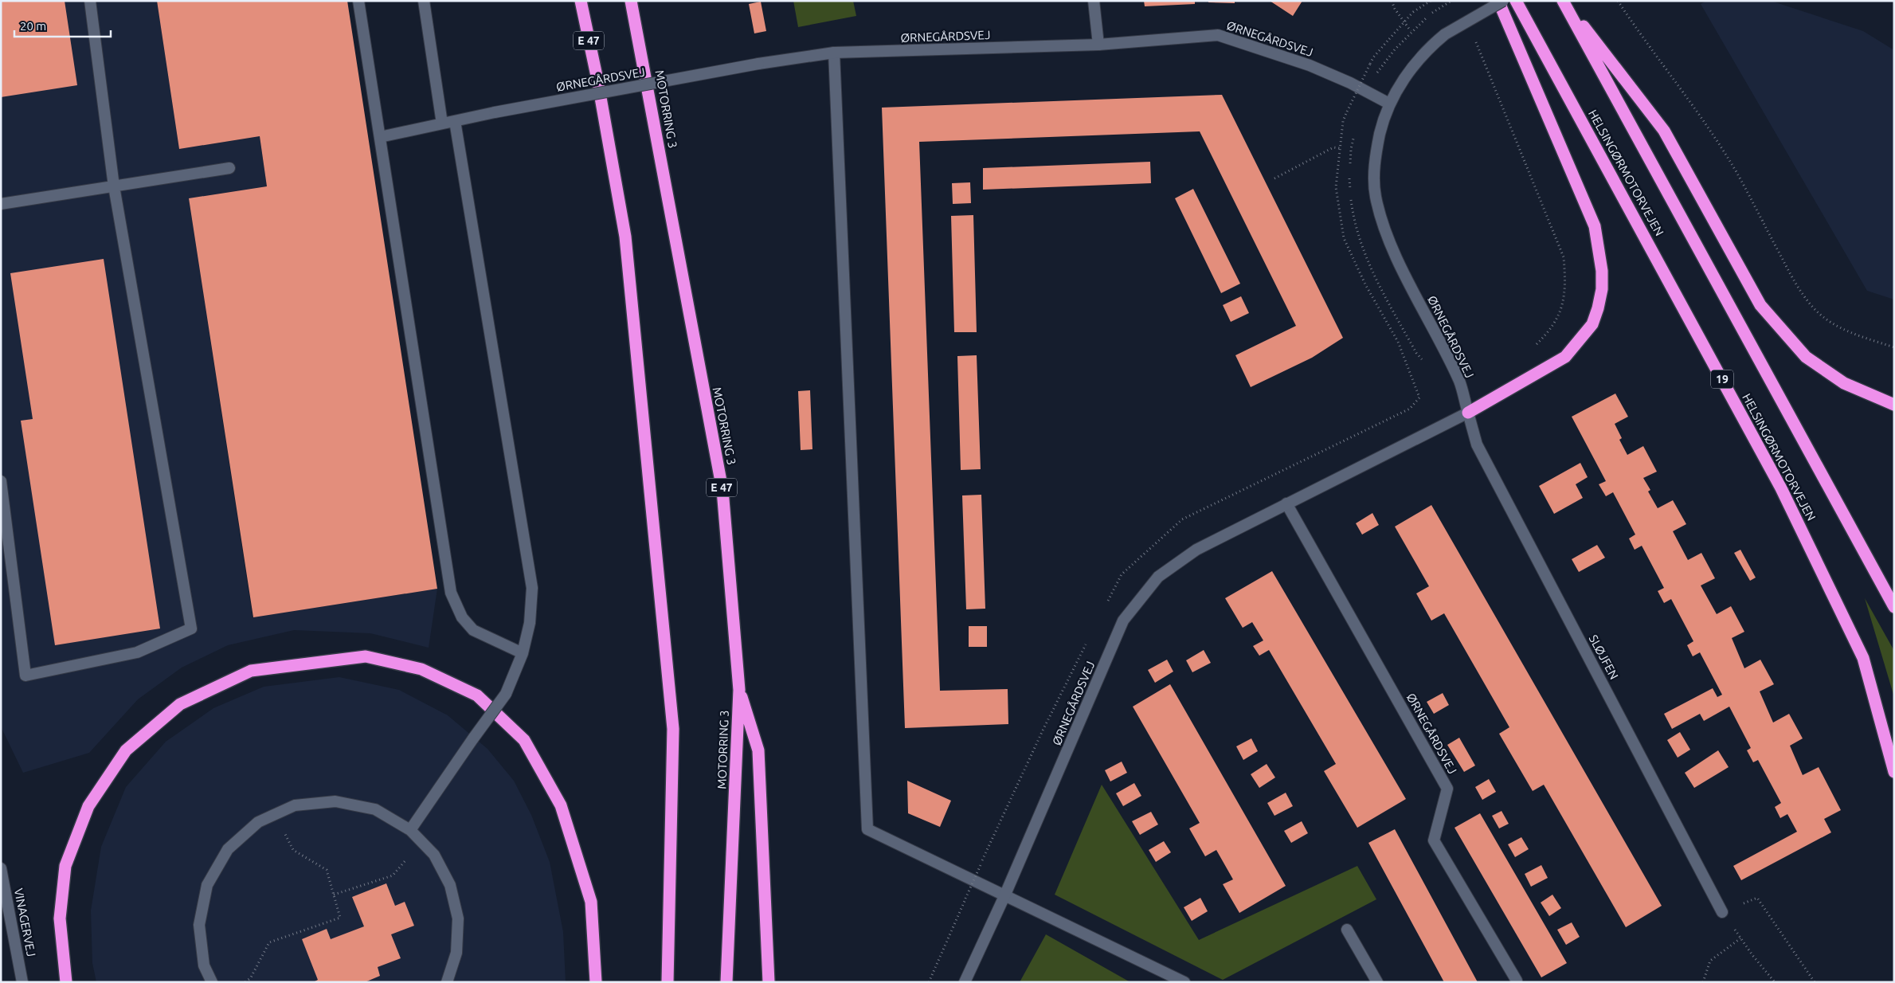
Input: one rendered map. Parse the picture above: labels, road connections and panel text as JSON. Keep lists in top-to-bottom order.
{
  "streets": {
    "highway": [
      "E 47",
      "MOTORRING 3",
      "HELSINGØRMOTORVEJEN",
      "19"
    ],
    "street": ["ØRNEGÅRDSVEJ", "SLØJFEN", "VINAGERVEJ"]
  },
  "crossings": [
    ["ØRNEGÅRDSVEJ", "SLØJFEN"]
  ],
  "scale_bar": "20 m"
}
